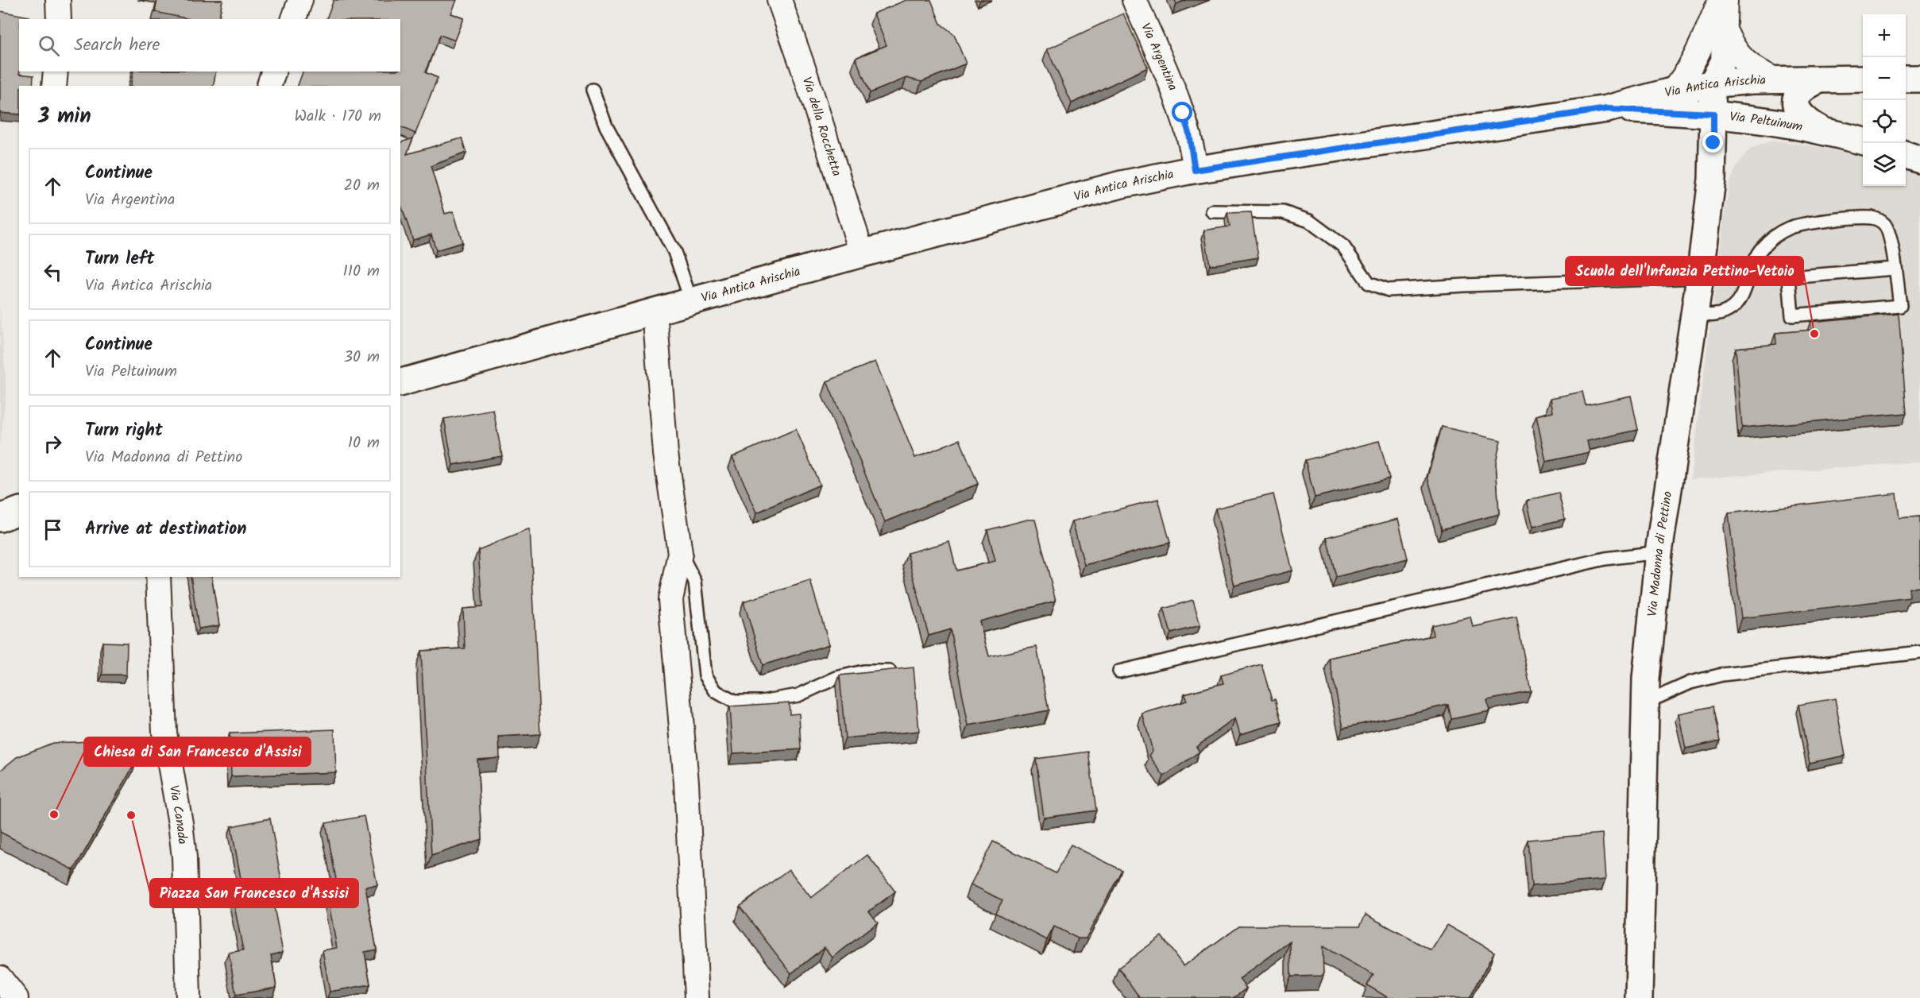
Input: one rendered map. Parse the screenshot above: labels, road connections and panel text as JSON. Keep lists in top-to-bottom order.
{
  "streets": {
    "main road": ["Via Antica Arischia", "Via Peltuinum", "Via Madonna di Pettino"],
    "street": ["Via Argentina", "Via della Rocchetta", "Via Canada"]
  },
  "crossings": [
    ["Via Argentina", "Via Antica Arischia"],
    ["Via Antica Arischia", "Via Peltuinum"],
    ["Via Antica Arischia", "Via della Rocchetta"],
    ["Via Antica Arischia", "Via Madonna di Pettino"],
    ["Via Peltuinum", "Via Madonna di Pettino"]
  ],
  "places": ["Scuola dell'Infanzia Pettino-Vetoio", "Chiesa di San Francesco d'Assisi", "Piazza San Francesco d'Assisi"],
  "page": {
    "map_buttons": ["+", "−"],
    "search": "Search here",
    "heading": ["3 min", "Walk · 170 m"],
    "list": [
      ["Continue", "Via Argentina", "20 m"],
      ["Turn left", "Via Antica Arischia", "110 m"],
      ["Continue", "Via Peltuinum", "30 m"],
      ["Turn right", "Via Madonna di Pettino", "10 m"],
      "Arrive at destination"
    ]
  }
}
